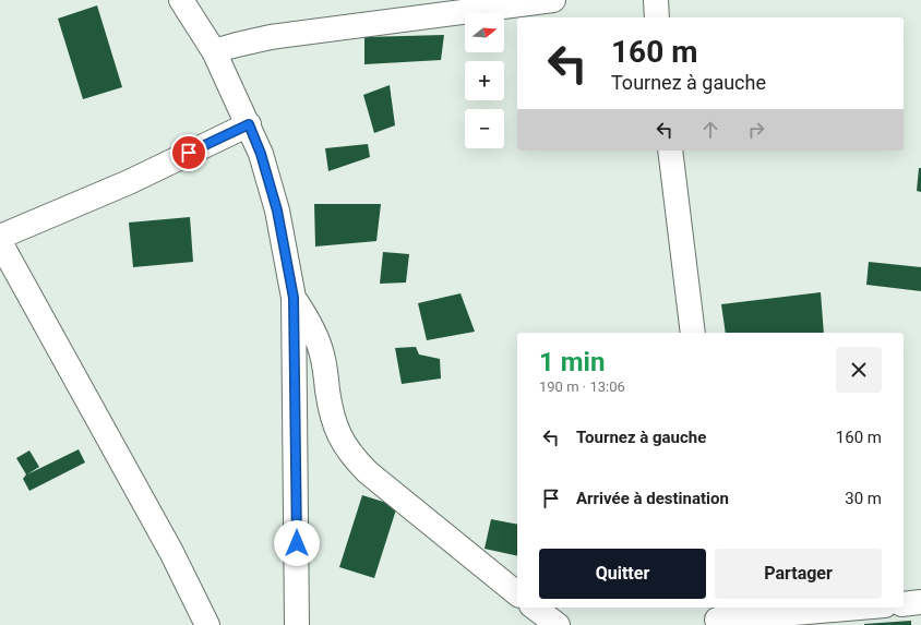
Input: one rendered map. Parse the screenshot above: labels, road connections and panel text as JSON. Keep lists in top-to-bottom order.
{
  "north": "right",
  "page": {
    "map_buttons": ["+", "−"],
    "turn": ["160 m", "Tournez à gauche"],
    "heading": ["1 min", "190 m · 13:06"],
    "list": [
      {
        "name": "Tournez à gauche",
        "value": "160 m"
      },
      {
        "name": "Arrivée à destination",
        "value": "30 m"
      }
    ],
    "buttons": ["Quitter", "Partager"]
  }
}
